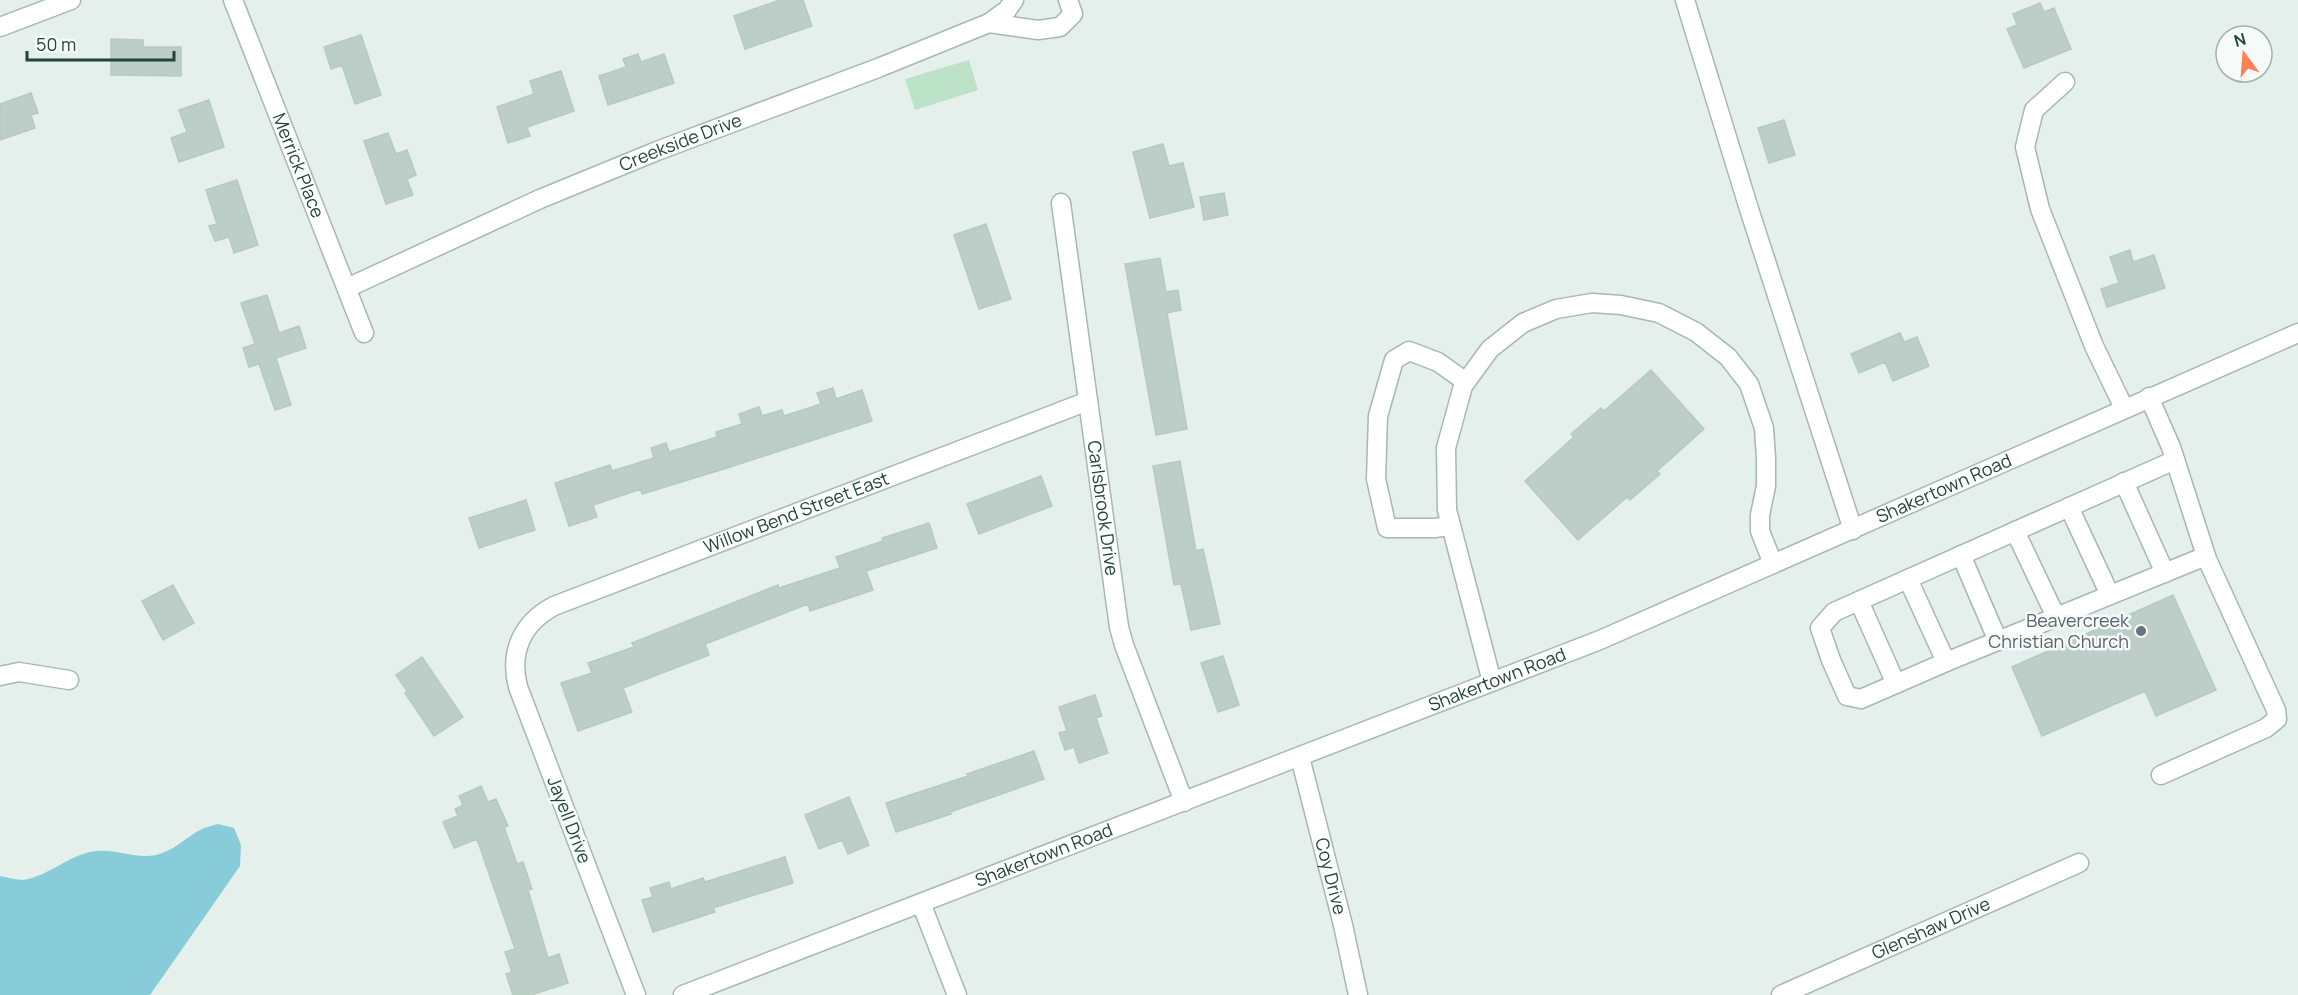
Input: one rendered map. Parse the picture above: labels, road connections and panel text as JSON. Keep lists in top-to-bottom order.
{
  "streets": {
    "street": [
      "Creekside Drive",
      "Merrick Place",
      "Shakertown Road",
      "Carlsbrook Drive",
      "Willow Bend Street East",
      "Jayell Drive",
      "Coy Drive",
      "Glenshaw Drive"
    ]
  },
  "crossings": [
    ["Creekside Drive", "Merrick Place"],
    ["Shakertown Road", "Carlsbrook Drive"],
    ["Shakertown Road", "Coy Drive"],
    ["Carlsbrook Drive", "Willow Bend Street East"],
    ["Willow Bend Street East", "Jayell Drive"]
  ],
  "places": ["Beavercreek Christian Church"],
  "scale_bar": "50 m",
  "north": "top"
}
